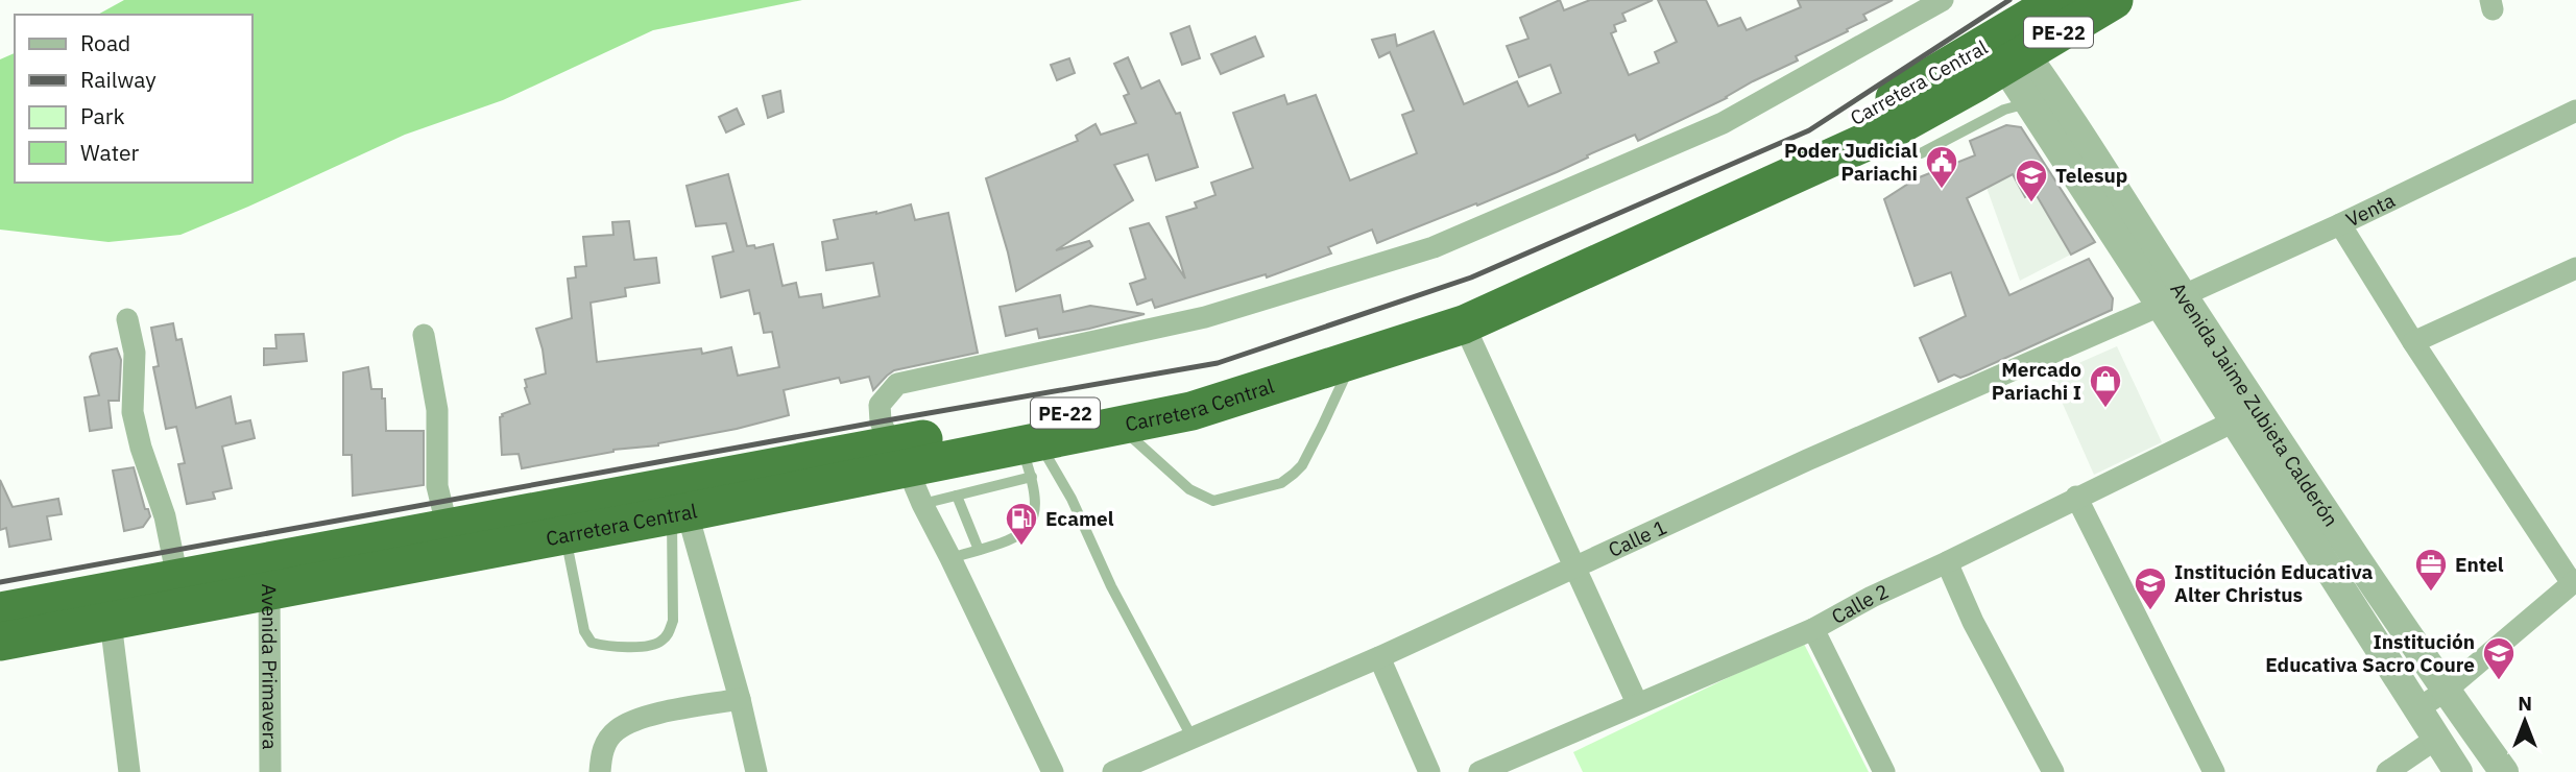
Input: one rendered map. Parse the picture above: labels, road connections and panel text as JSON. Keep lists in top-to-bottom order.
{
  "streets": {
    "highway": ["PE-22", "Carretera Central"],
    "street": [
      "Venta",
      "Avenida Jaime Zubieta Calderón",
      "Calle 1",
      "Calle 2",
      "Avenida Primavera"
    ]
  },
  "crossings": [
    ["Carretera Central", "Avenida Jaime Zubieta Calderón"],
    ["Carretera Central", "Avenida Primavera"],
    ["Venta", "Avenida Jaime Zubieta Calderón"],
    ["Venta", "Calle 1"],
    ["Avenida Jaime Zubieta Calderón", "Calle 1"],
    ["Avenida Jaime Zubieta Calderón", "Calle 2"]
  ],
  "places": {
    "public building": ["Poder Judicial Pariachi"],
    "school or university": ["Telesup", "Institución Educativa Alter Christus", "Institución Educativa Sacro Coure"],
    "shop": ["Mercado Pariachi I"],
    "fuel station": ["Ecamel"],
    "office": ["Entel"]
  },
  "legend": [
    "Road",
    "Railway",
    "Park",
    "Water"
  ],
  "north": "top"
}
